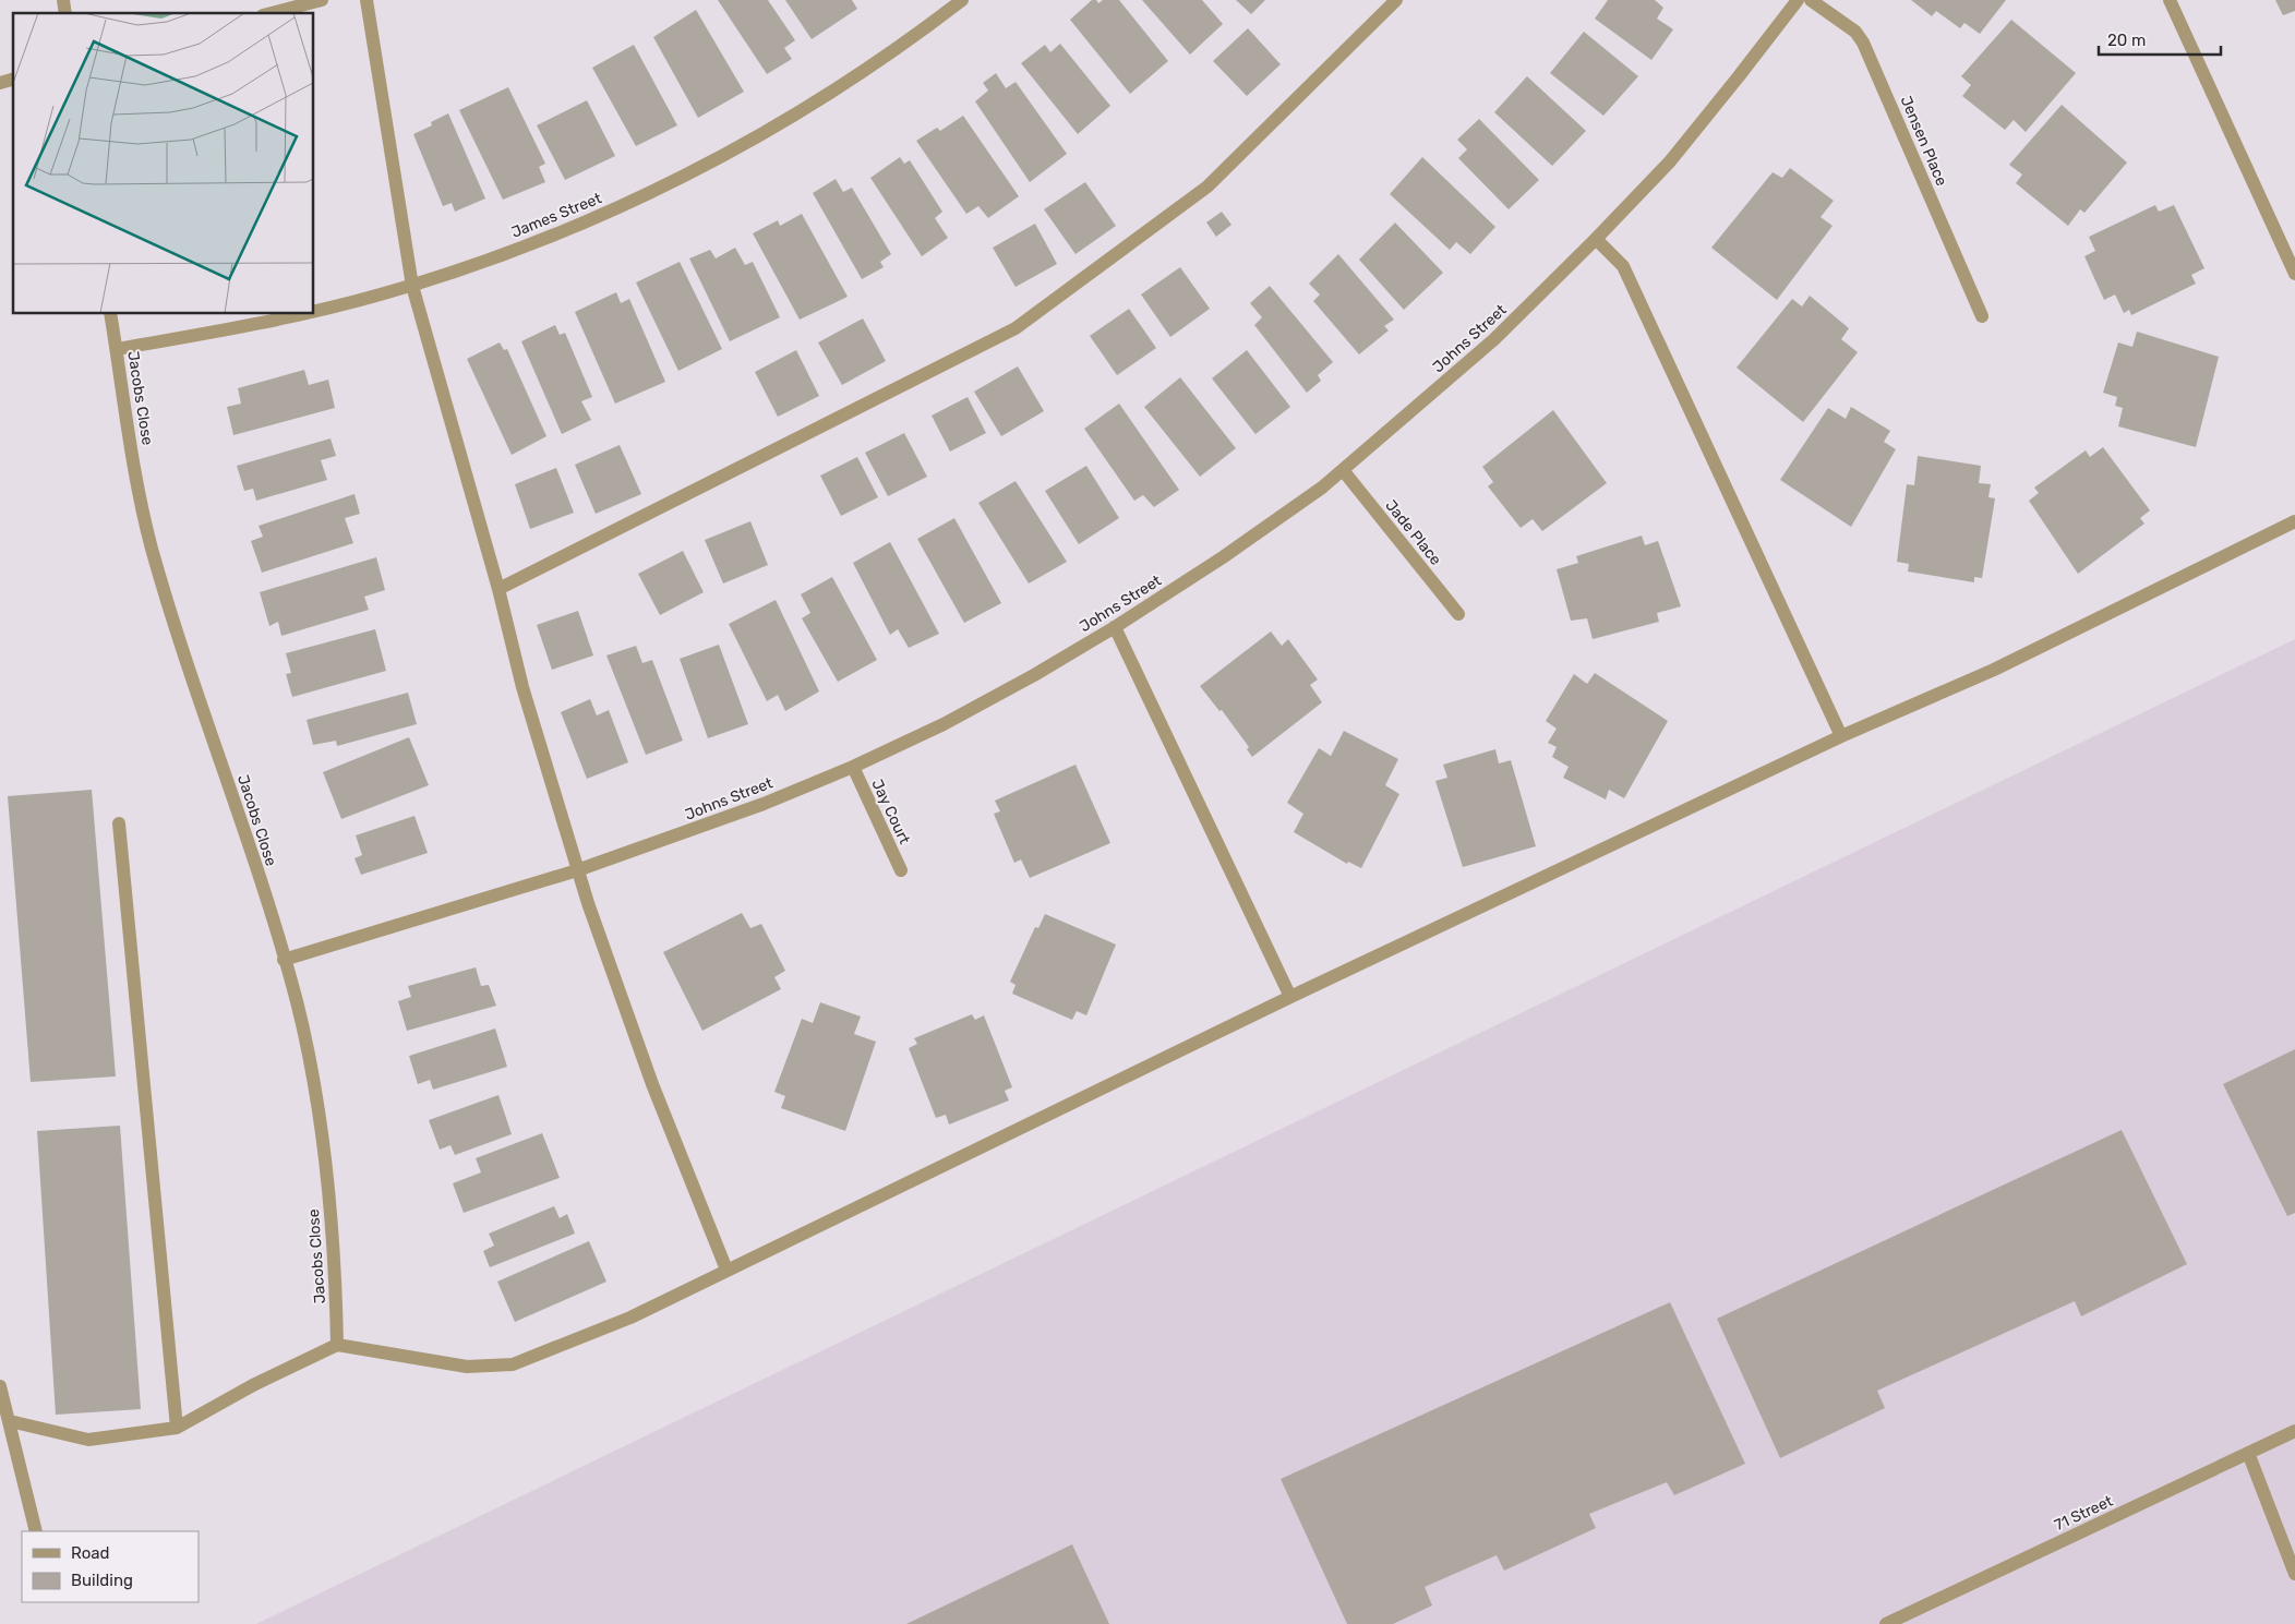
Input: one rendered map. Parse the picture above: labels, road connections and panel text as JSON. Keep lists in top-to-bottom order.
{
  "streets": {
    "street": [
      "Jensen Place",
      "James Street",
      "Johns Street",
      "Jacobs Close",
      "Jade Place",
      "Jay Court",
      "71 Street"
    ]
  },
  "crossings": [
    ["James Street", "Jacobs Close"],
    ["Johns Street", "Jacobs Close"],
    ["Johns Street", "Jade Place"],
    ["Johns Street", "Jay Court"]
  ],
  "legend": ["Road", "Building"],
  "scale_bar": "20 m"
}
